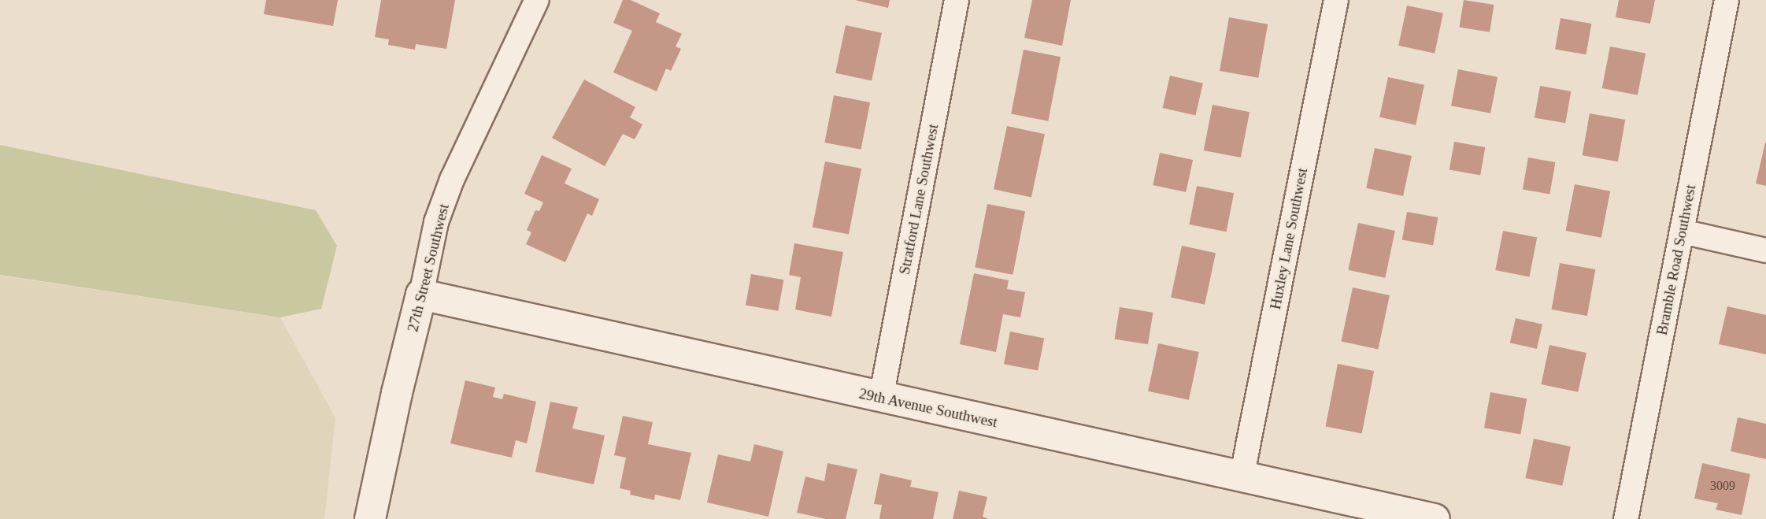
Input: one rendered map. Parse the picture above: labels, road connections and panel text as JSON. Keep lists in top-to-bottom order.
{
  "streets": {
    "street": [
      "Stratford Lane Southwest",
      "Huxley Lane Southwest",
      "Bramble Road Southwest",
      "27th Street Southwest",
      "29th Avenue Southwest"
    ]
  },
  "crossings": [
    ["Stratford Lane Southwest", "29th Avenue Southwest"],
    ["Huxley Lane Southwest", "29th Avenue Southwest"],
    ["27th Street Southwest", "29th Avenue Southwest"]
  ],
  "house_numbers": ["3009"]
}
